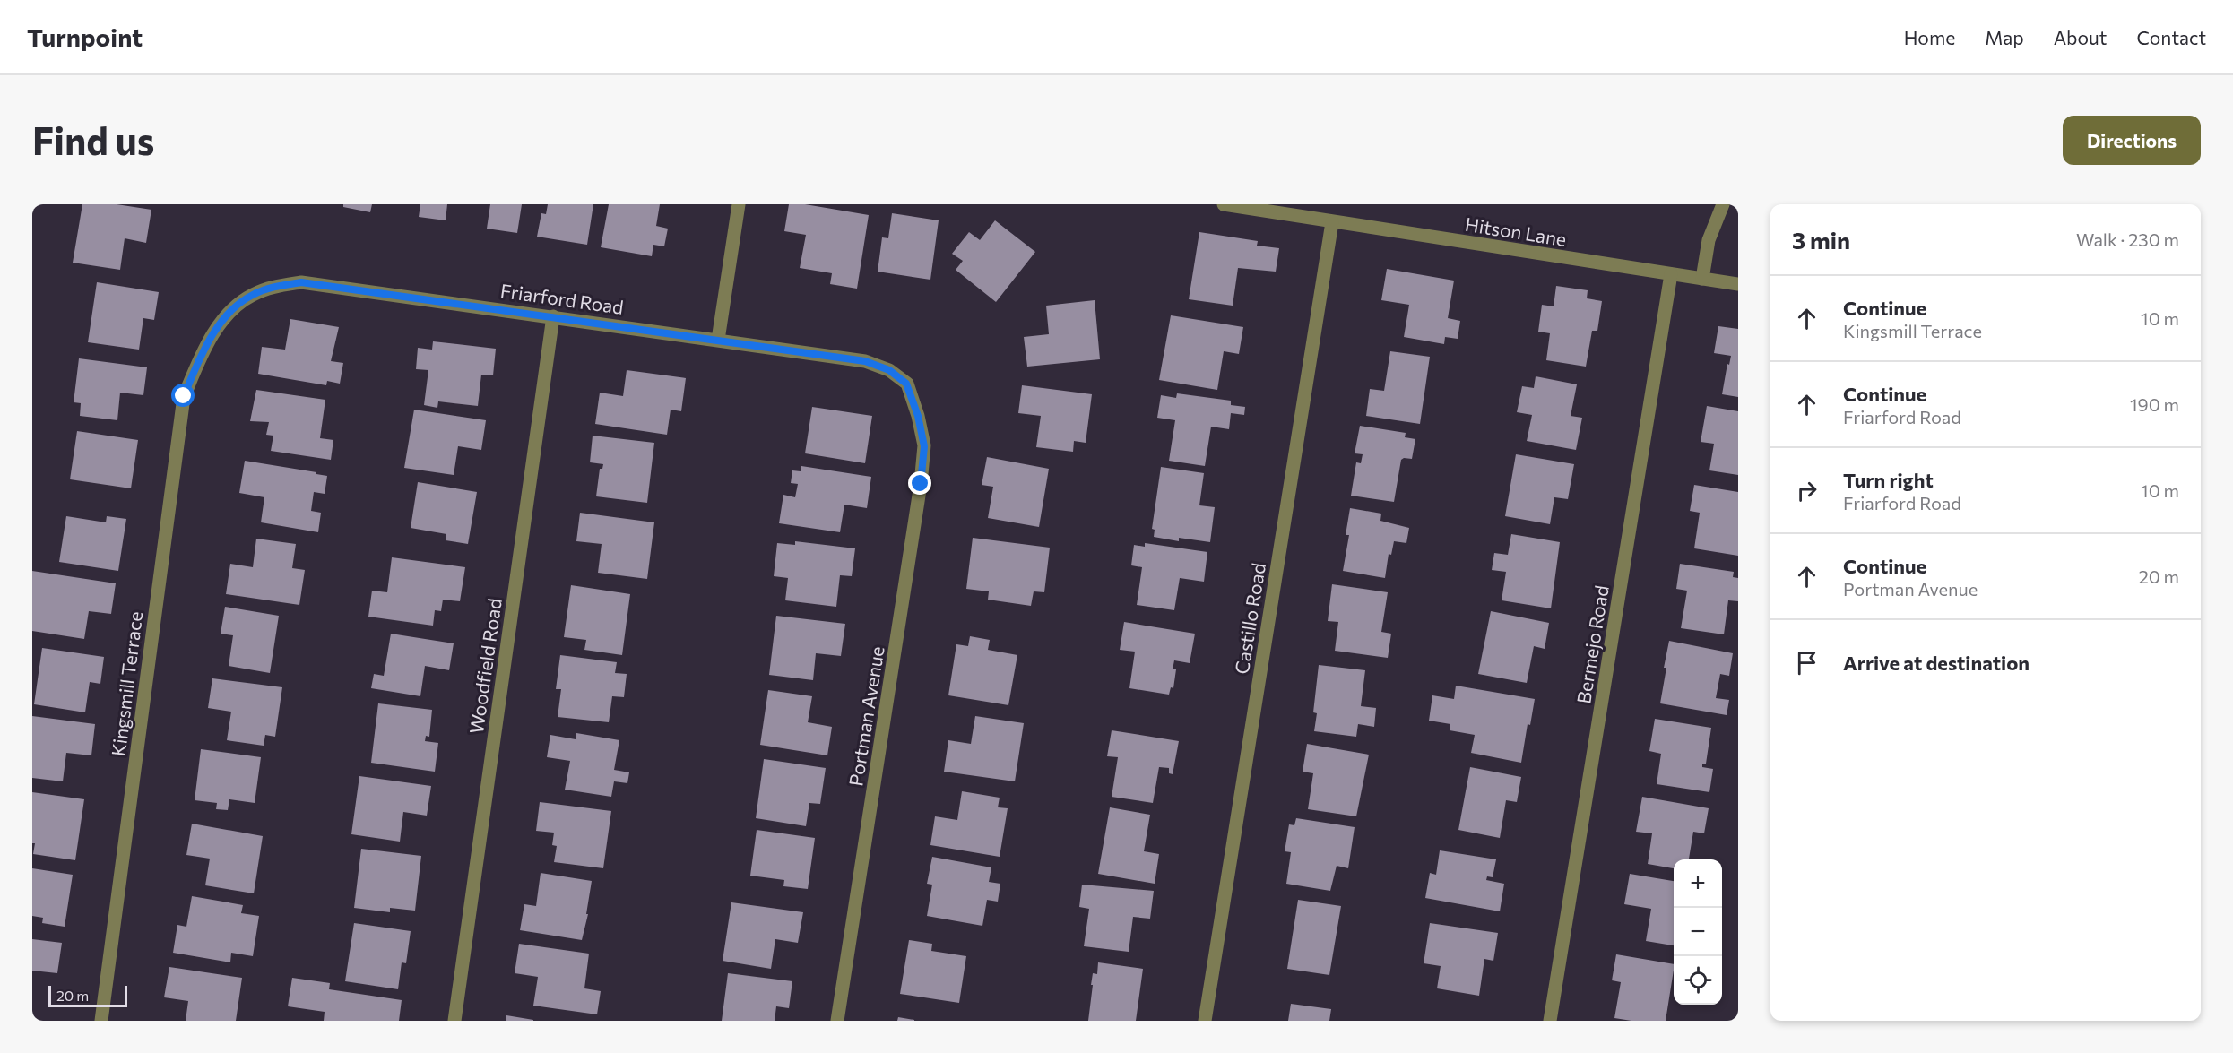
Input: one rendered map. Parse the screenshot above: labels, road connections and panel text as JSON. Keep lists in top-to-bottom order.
{
  "streets": {
    "street": [
      "Hitson Lane",
      "Friarford Road",
      "Castillo Road",
      "Bermejo Road",
      "Woodfield Road",
      "Kingsmill Terrace",
      "Portman Avenue"
    ]
  },
  "crossings": [
    ["Hitson Lane", "Castillo Road"],
    ["Hitson Lane", "Bermejo Road"],
    ["Friarford Road", "Woodfield Road"],
    ["Friarford Road", "Kingsmill Terrace"],
    ["Friarford Road", "Portman Avenue"]
  ],
  "scale_bar": "20 m",
  "page": {
    "header": "Turnpoint",
    "nav": [
      "Home",
      "Map",
      "About",
      "Contact"
    ],
    "buttons": "Directions",
    "title": "Find us",
    "heading": ["3 min", "Walk · 230 m"],
    "list": [
      ["Continue", "Kingsmill Terrace", "10 m"],
      ["Continue", "Friarford Road", "190 m"],
      ["Turn right", "Friarford Road", "10 m"],
      ["Continue", "Portman Avenue", "20 m"],
      "Arrive at destination"
    ],
    "map_buttons": ["+", "−"],
    "scale": "20 m"
  }
}
